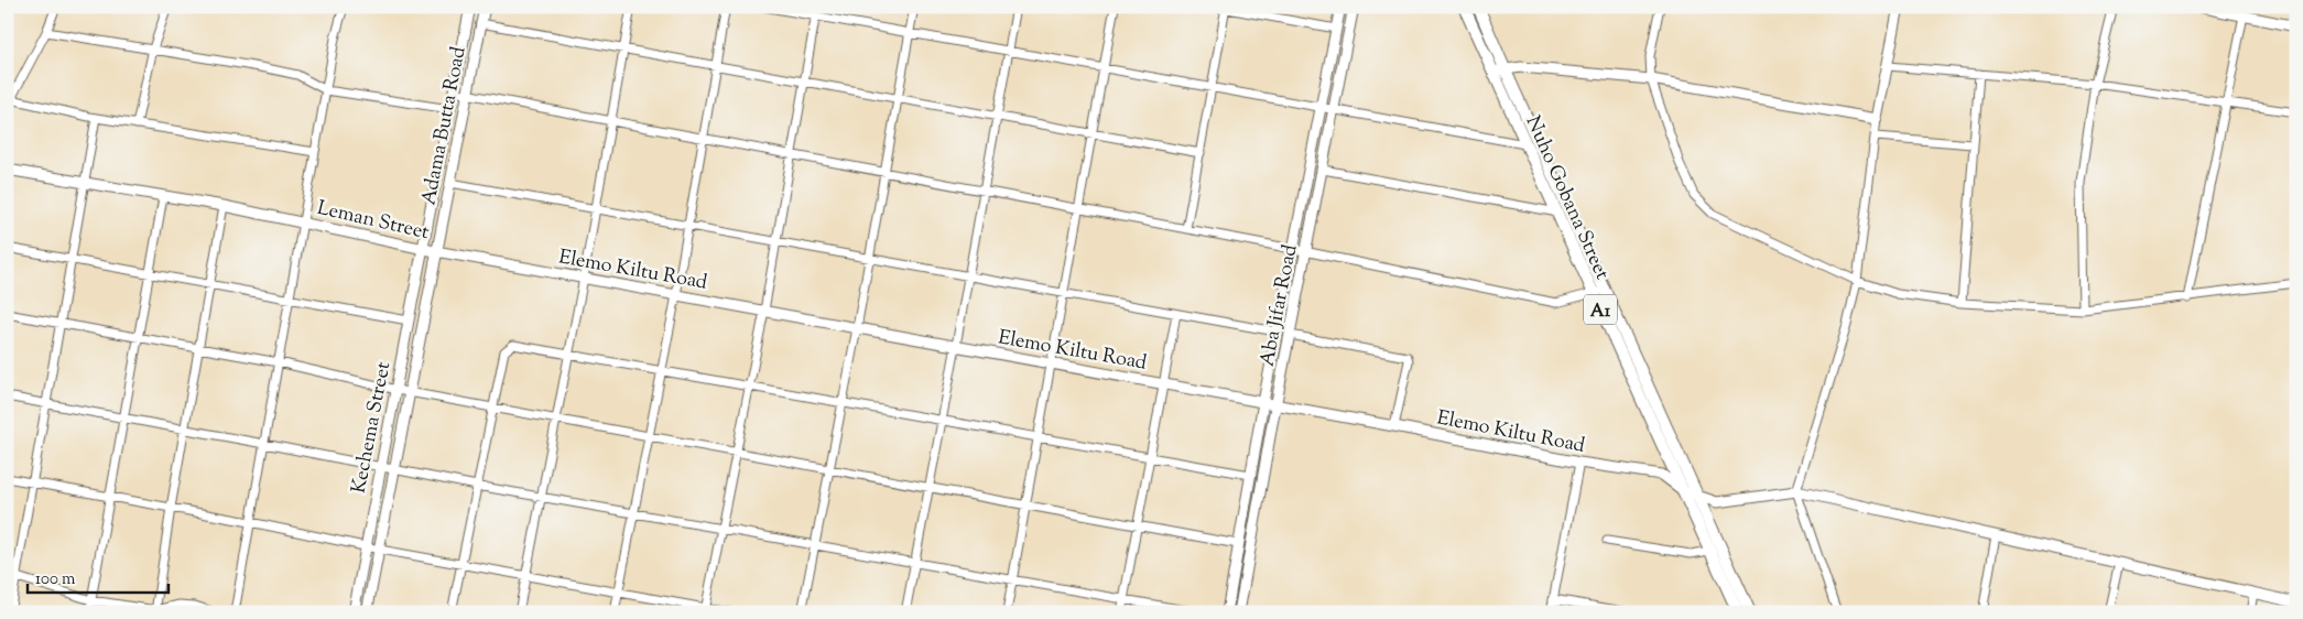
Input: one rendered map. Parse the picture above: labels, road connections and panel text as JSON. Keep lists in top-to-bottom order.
{
  "streets": {
    "main road": ["Nuho Gobana Street", "A1"],
    "street": [
      "Adama Butta Road",
      "Leman Street",
      "Elemo Kiltu Road",
      "Aba Jifar Road",
      "Kechema Street"
    ]
  },
  "crossings": [
    ["Adama Butta Road", "Leman Street"],
    ["Adama Butta Road", "Elemo Kiltu Road"],
    ["Adama Butta Road", "Kechema Street"],
    ["Nuho Gobana Street", "Elemo Kiltu Road"],
    ["Leman Street", "Elemo Kiltu Road"],
    ["Leman Street", "Kechema Street"],
    ["Elemo Kiltu Road", "Aba Jifar Road"],
    ["Elemo Kiltu Road", "Kechema Street"]
  ],
  "scale_bar": "100 m"
}
